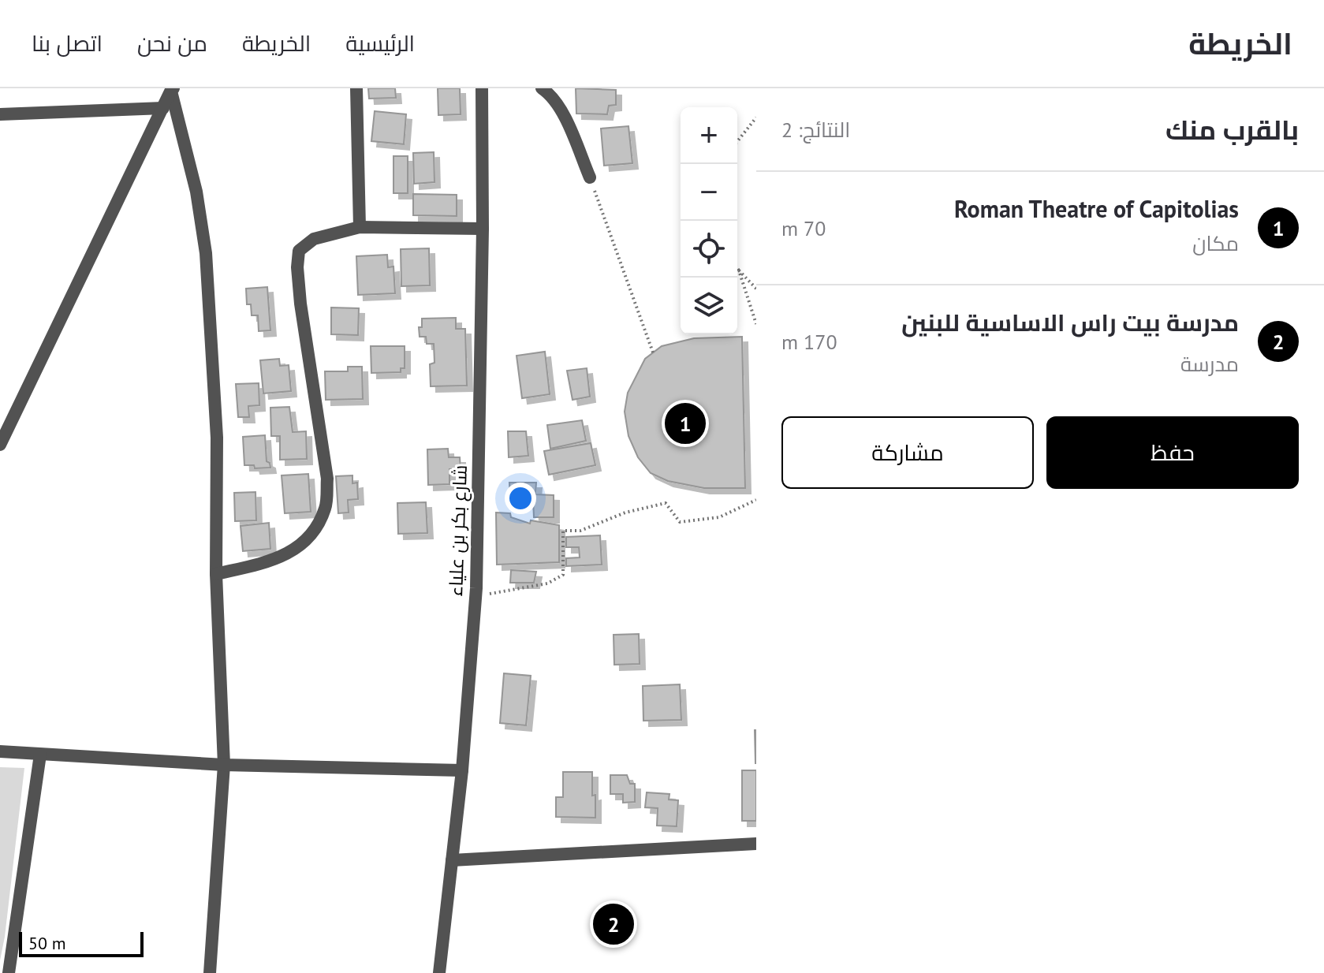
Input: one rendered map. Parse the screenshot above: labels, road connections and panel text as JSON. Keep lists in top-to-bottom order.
{
  "streets": {
    "street": ["شارع بكر بن علياء"]
  },
  "scale_bar": "50 m",
  "page": {
    "header": "الخريطة",
    "nav": [
      "الرئيسية",
      "الخريطة",
      "من نحن",
      "اتصل بنا"
    ],
    "heading": ["بالقرب منك", "النتائج: 2"],
    "map_buttons": ["+", "−"],
    "list": [
      {
        "mark": "1",
        "name": "Roman Theatre of Capitolias",
        "note": "مكان",
        "value": "70 m"
      },
      {
        "mark": "2",
        "name": "مدرسة بيت راس الاساسية للبنين",
        "note": "مدرسة",
        "value": "170 m"
      }
    ],
    "buttons": ["حفظ", "مشاركة"],
    "pins": ["1", "2"],
    "scale": "50 m"
  }
}
